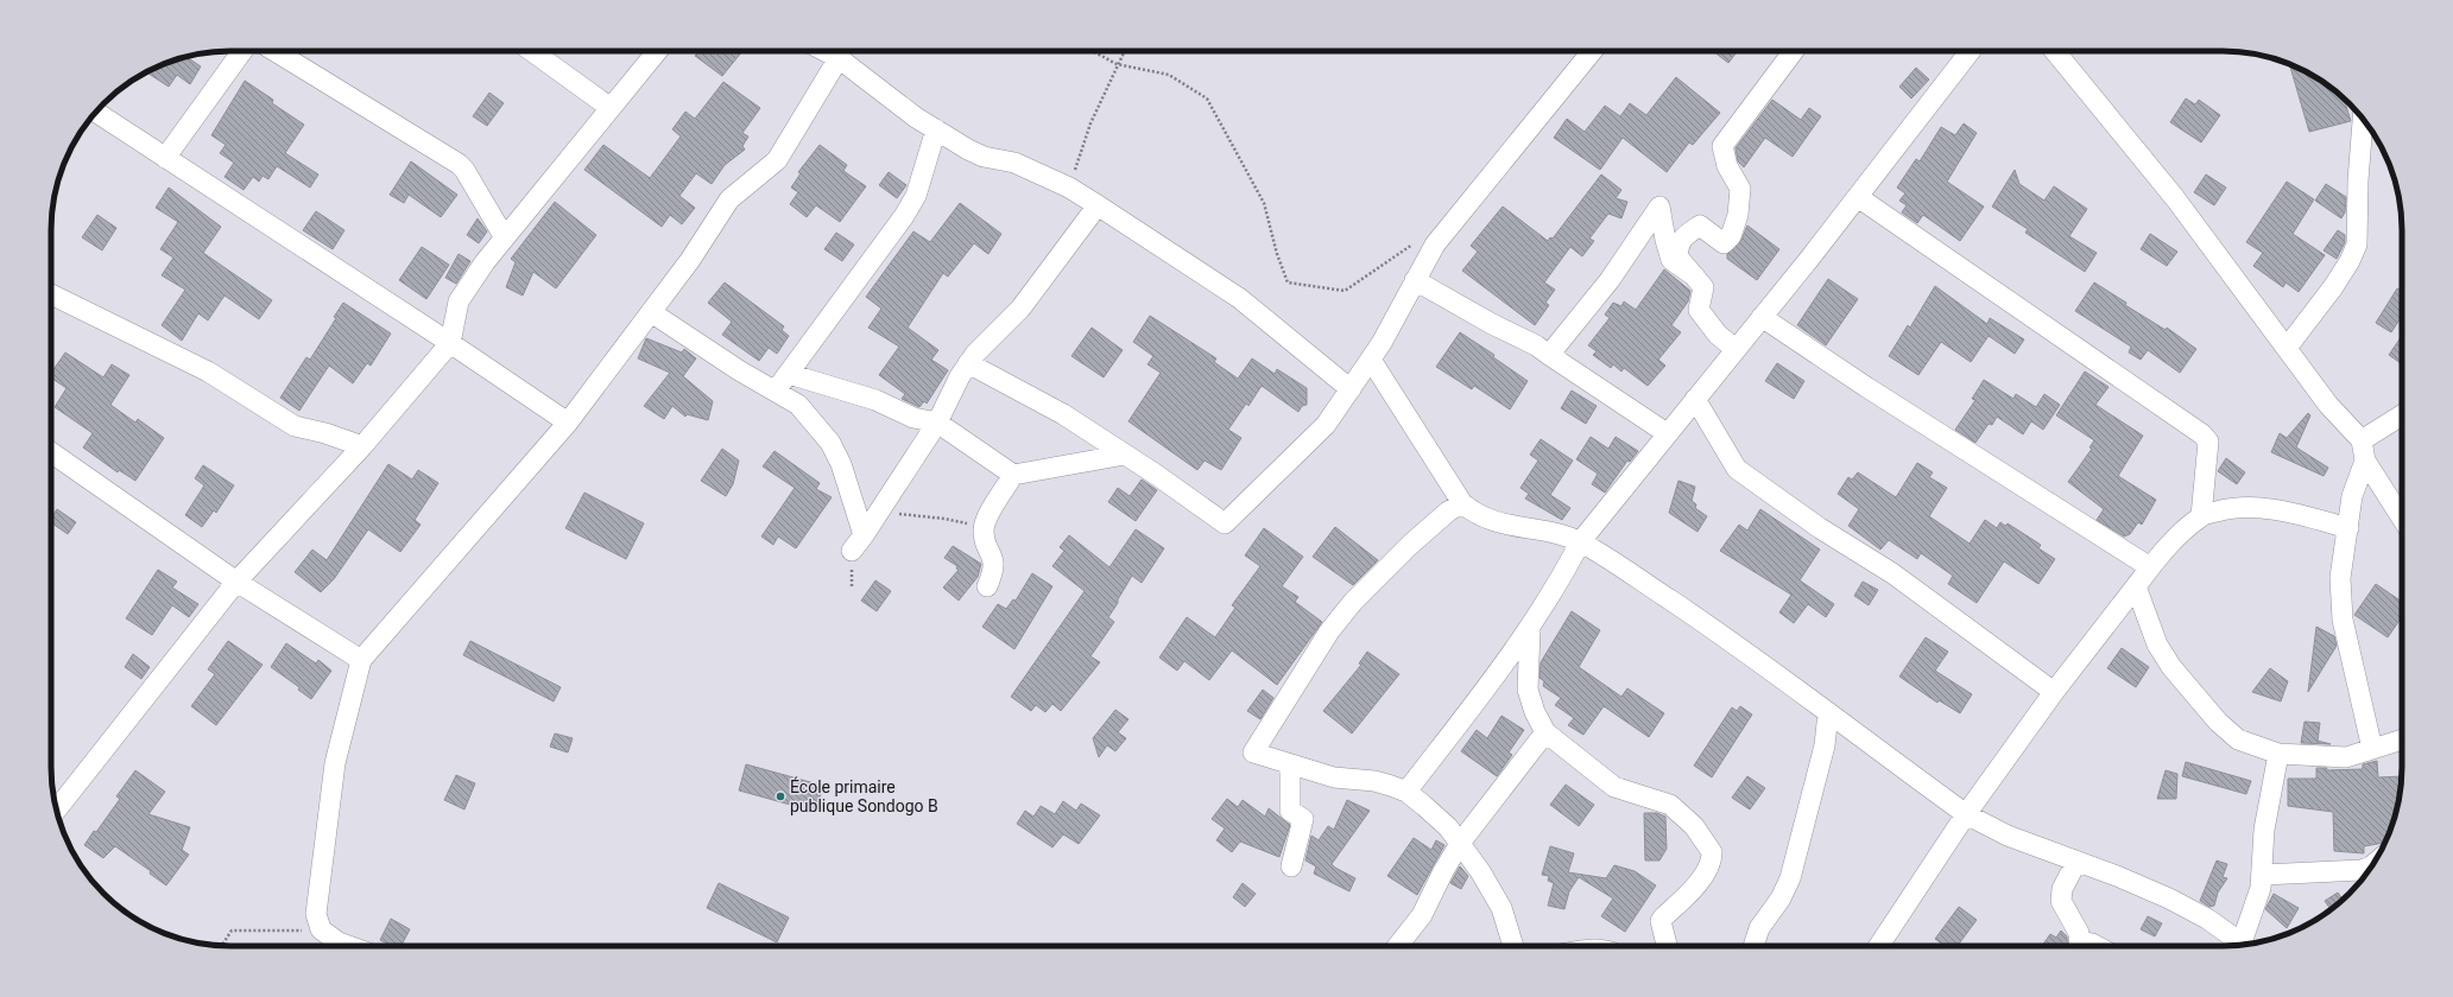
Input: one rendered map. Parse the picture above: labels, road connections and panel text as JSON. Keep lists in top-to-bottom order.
{
  "places": ["École primaire publique Sondogo B"]
}
